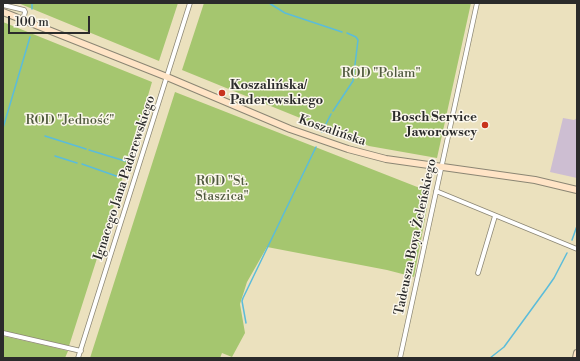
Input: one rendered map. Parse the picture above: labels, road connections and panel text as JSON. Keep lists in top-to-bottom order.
{
  "streets": {
    "street": ["Koszalińska", "Ignacego Jana Paderewskiego", "Tadeusza Boya Żeleńskiego"]
  },
  "crossings": [
    ["Koszalińska", "Ignacego Jana Paderewskiego"],
    ["Koszalińska", "Tadeusza Boya Żeleńskiego"]
  ],
  "parks": ["ROD \"Polam\"", "ROD \"Jedność\"", "ROD \"St. Staszica\""],
  "places": ["Koszalińska/ Paderewskiego", "Bosch Service Jaworowscy"],
  "scale_bar": "100 m"
}
